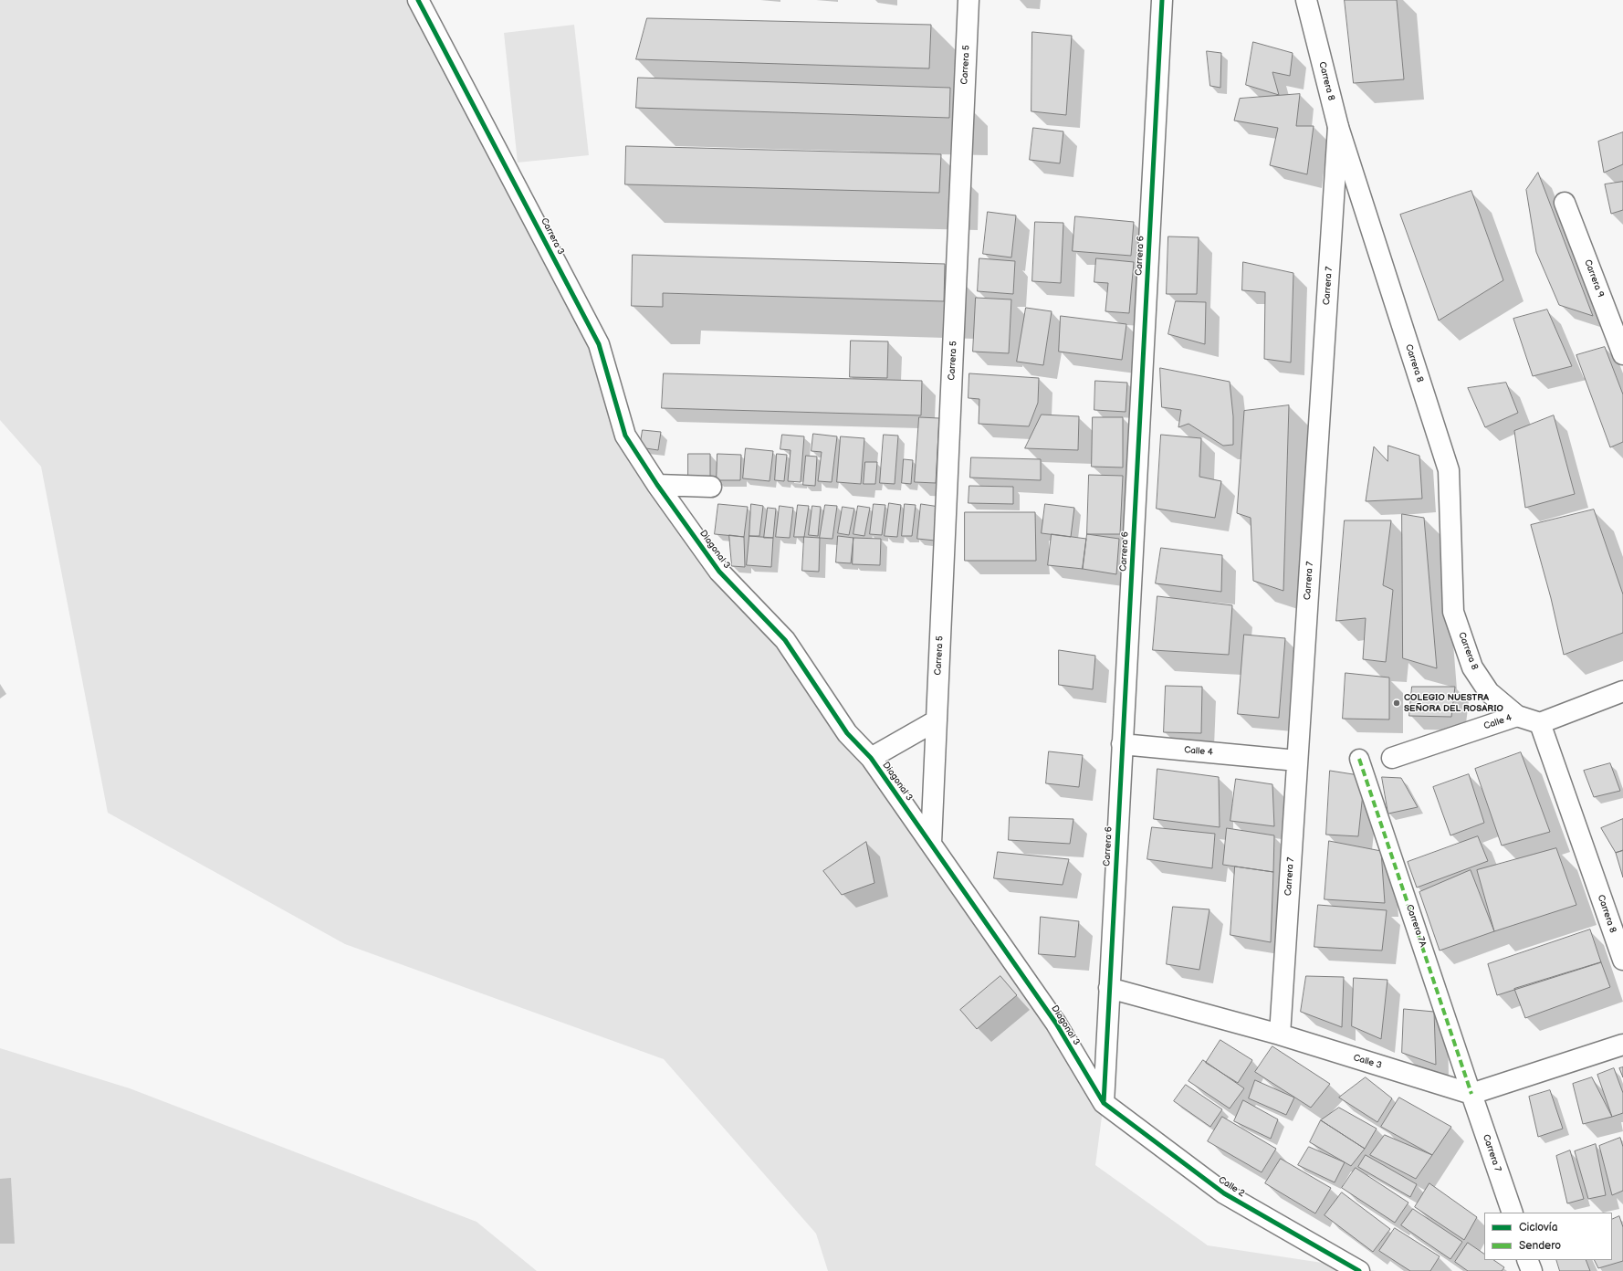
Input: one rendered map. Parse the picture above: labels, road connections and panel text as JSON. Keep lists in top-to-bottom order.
{
  "streets": {
    "street": [
      "Carrera 5",
      "Carrera 8",
      "Carrera 3",
      "Carrera 6",
      "Carrera 9",
      "Carrera 7",
      "Diagonal 3",
      "Calle 4",
      "Carrera 7A",
      "Calle 3",
      "Calle 2"
    ]
  },
  "crossings": [
    ["Carrera 5", "Diagonal 3"],
    ["Carrera 8", "Carrera 7"],
    ["Carrera 8", "Calle 4"],
    ["Carrera 3", "Diagonal 3"],
    ["Carrera 6", "Diagonal 3"],
    ["Carrera 6", "Calle 4"],
    ["Carrera 6", "Calle 3"],
    ["Carrera 6", "Calle 2"],
    ["Carrera 7", "Calle 4"],
    ["Carrera 7", "Carrera 7A"],
    ["Carrera 7", "Calle 3"],
    ["Diagonal 3", "Calle 2"],
    ["Carrera 7A", "Calle 3"]
  ],
  "places": ["COLEGIO NUESTRA SEÑORA DEL ROSARIO"],
  "legend": ["Ciclovía", "Sendero"]
}
